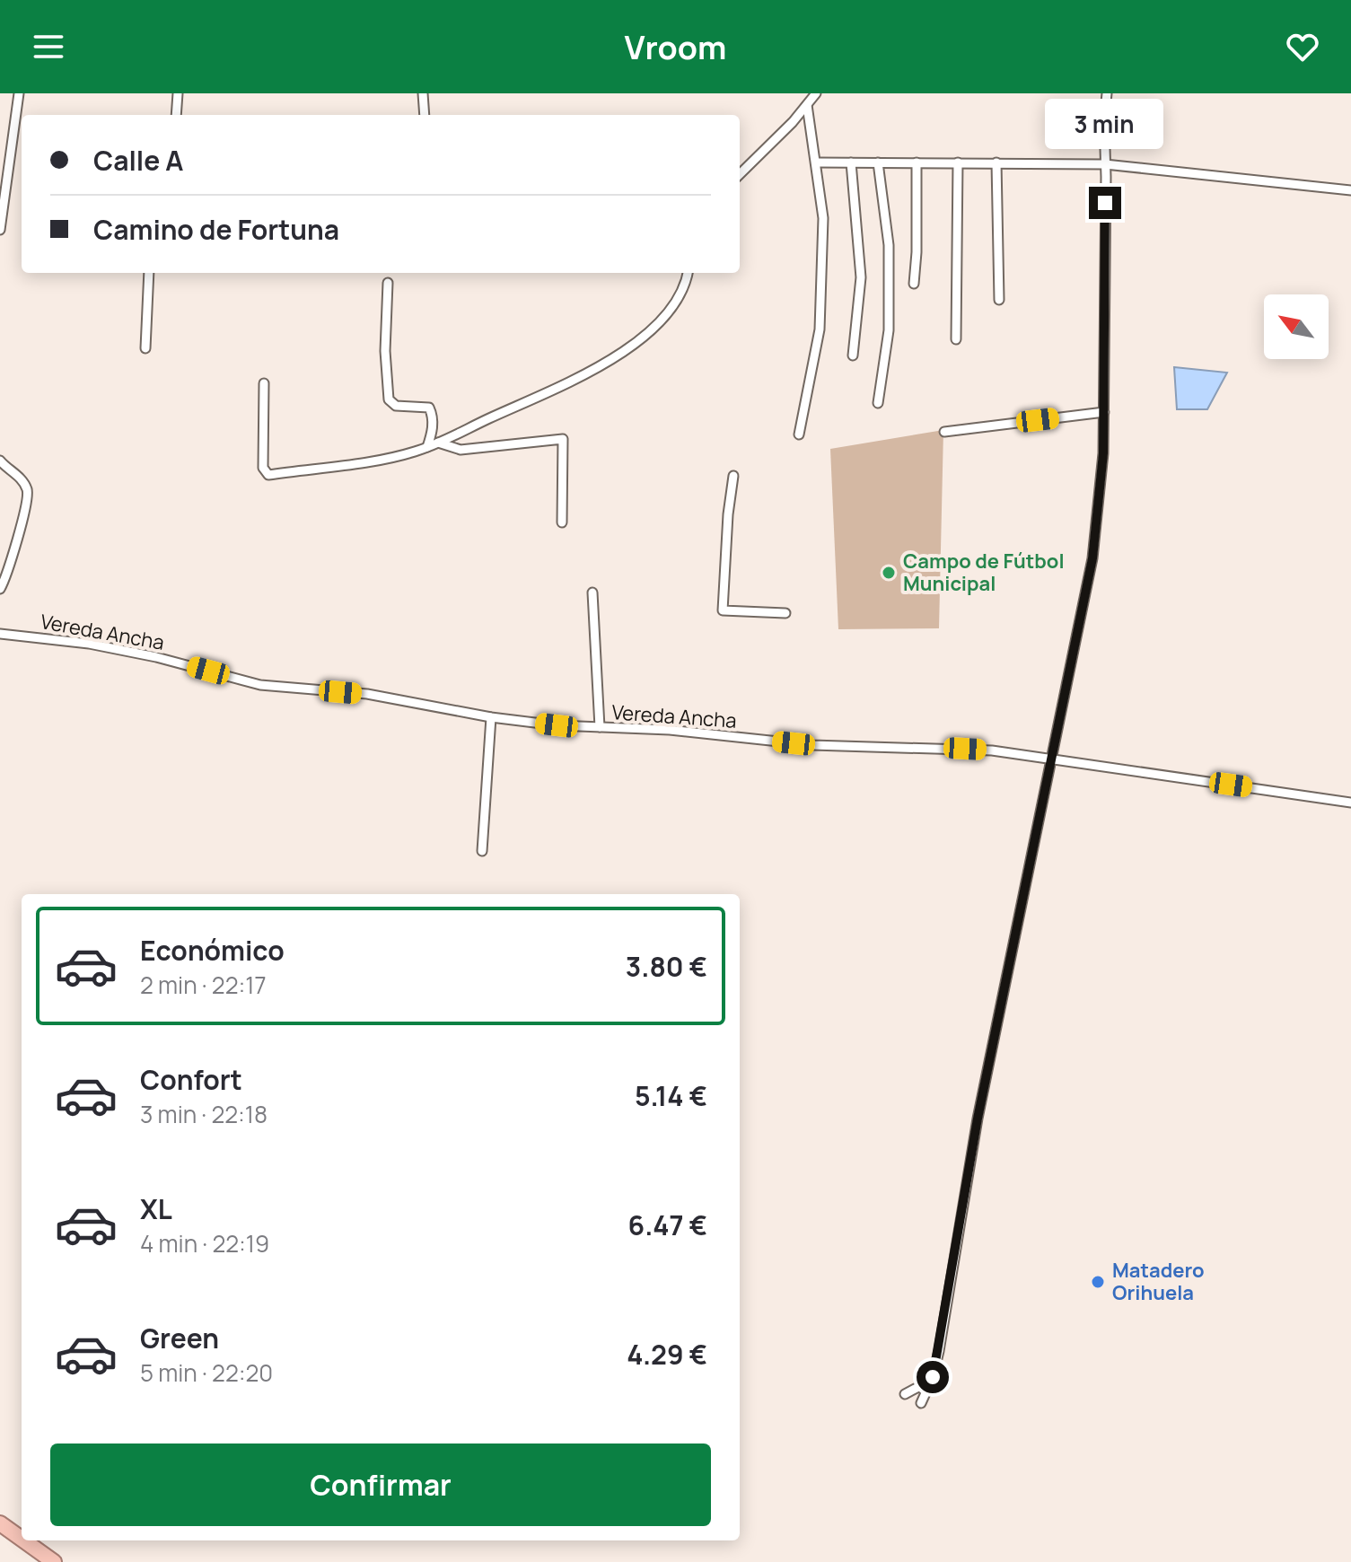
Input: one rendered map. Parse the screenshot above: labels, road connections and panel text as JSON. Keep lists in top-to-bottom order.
{
  "streets": {
    "street": ["Vereda Ancha"]
  },
  "places": ["Campo de Fútbol Municipal", "Matadero Orihuela"],
  "north": "top left",
  "page": {
    "header": "Vroom",
    "bubble": "3 min",
    "banner": ["Calle A", "Camino de Fortuna"],
    "list": [
      {
        "name": "Económico",
        "note": "2 min · 22:17",
        "value": "3.80 €"
      },
      {
        "name": "Confort",
        "note": "3 min · 22:18",
        "value": "5.14 €"
      },
      {
        "name": "XL",
        "note": "4 min · 22:19",
        "value": "6.47 €"
      },
      {
        "name": "Green",
        "note": "5 min · 22:20",
        "value": "4.29 €"
      }
    ],
    "buttons": "Confirmar"
  }
}
